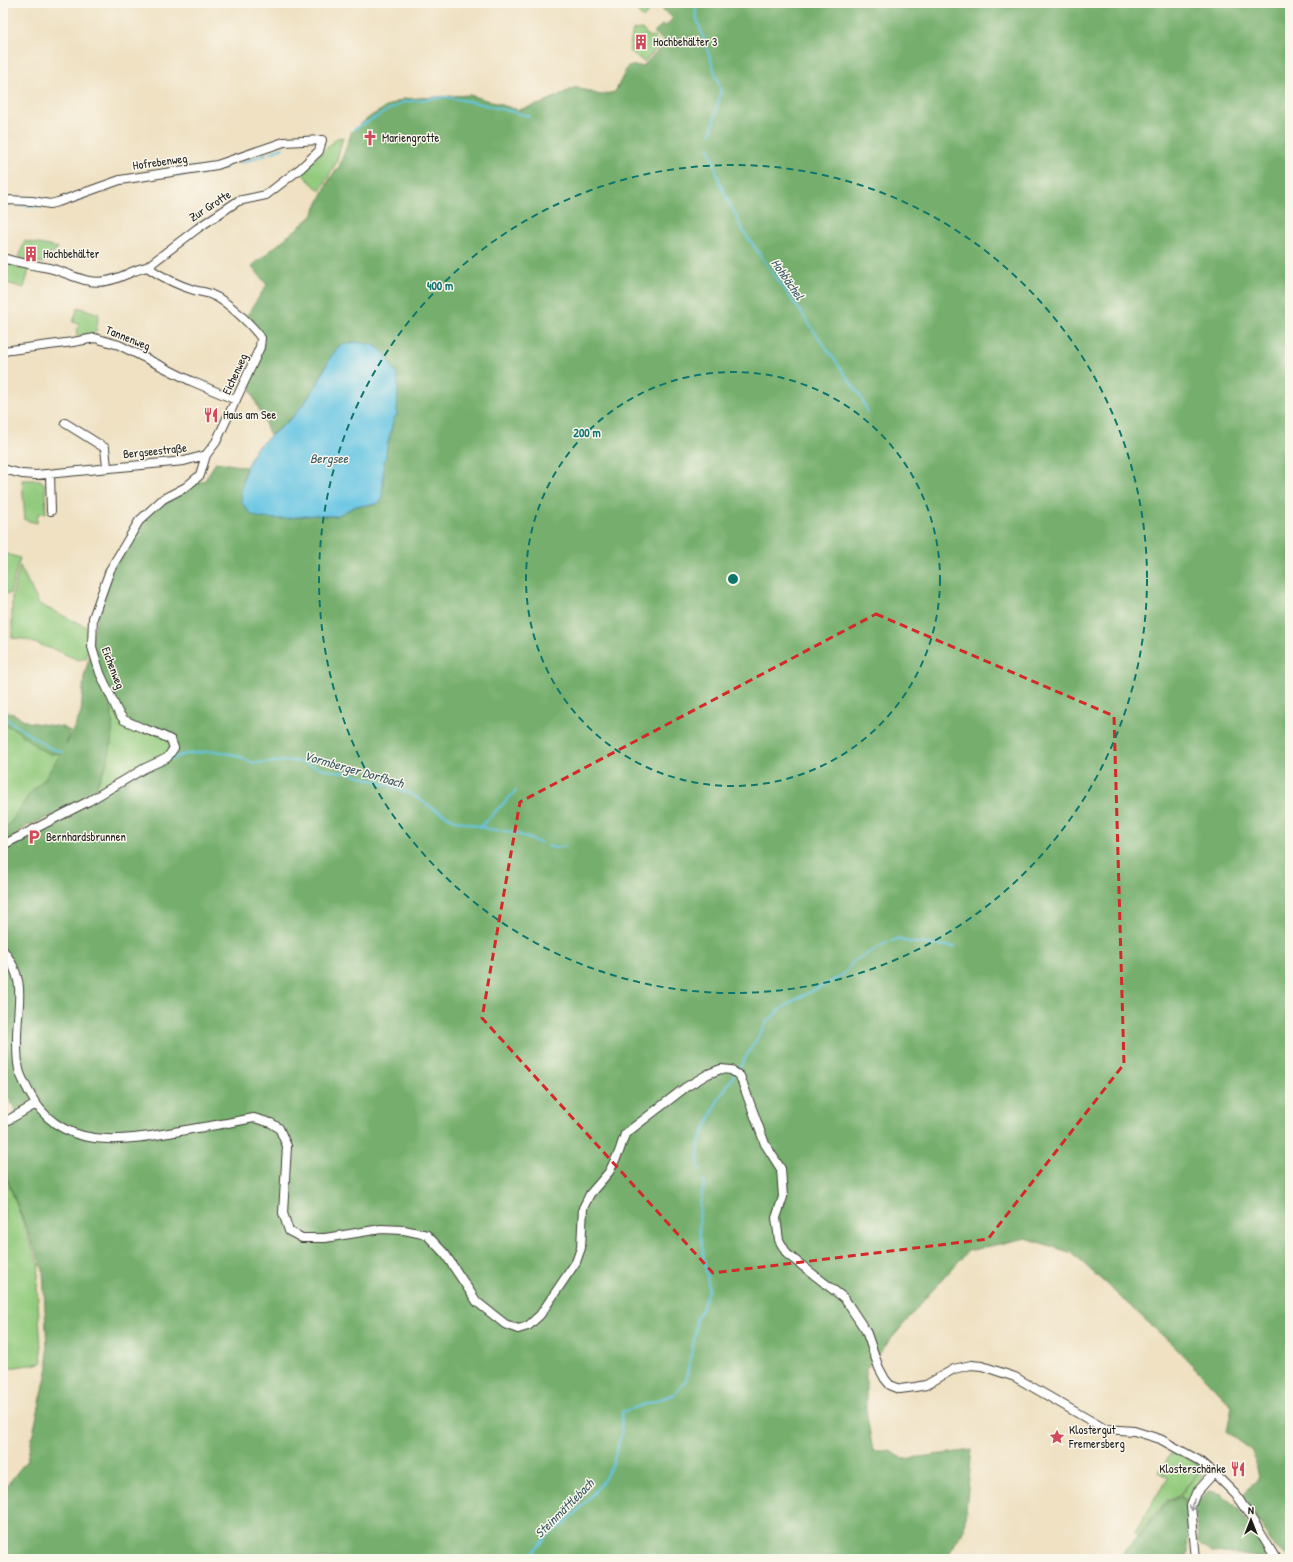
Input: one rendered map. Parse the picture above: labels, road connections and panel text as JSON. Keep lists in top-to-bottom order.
{
  "streets": {
    "street": [
      "Hofrebenweg",
      "Zur Grotte",
      "Tannenweg",
      "Eichenweg",
      "Bergseestraße"
    ]
  },
  "crossings": [
    ["Hofrebenweg", "Zur Grotte"],
    ["Zur Grotte", "Eichenweg"],
    ["Tannenweg", "Eichenweg"],
    ["Eichenweg", "Bergseestraße"]
  ],
  "water": [
    "Hohbächel",
    "Bergsee",
    "Vormberger Dorfbach",
    "Steinmättlebach"
  ],
  "places": {
    "building": ["Hochbehälter 3", "Hochbehälter"],
    "church": ["Mariengrotte"],
    "restaurant": ["Haus am See", "Klosterschänke"],
    "parking": ["Bernhardsbrunnen"],
    "place": ["Klostergut Fremersberg"]
  },
  "north": "top",
  "rings": ["400 m", "200 m"]
}
